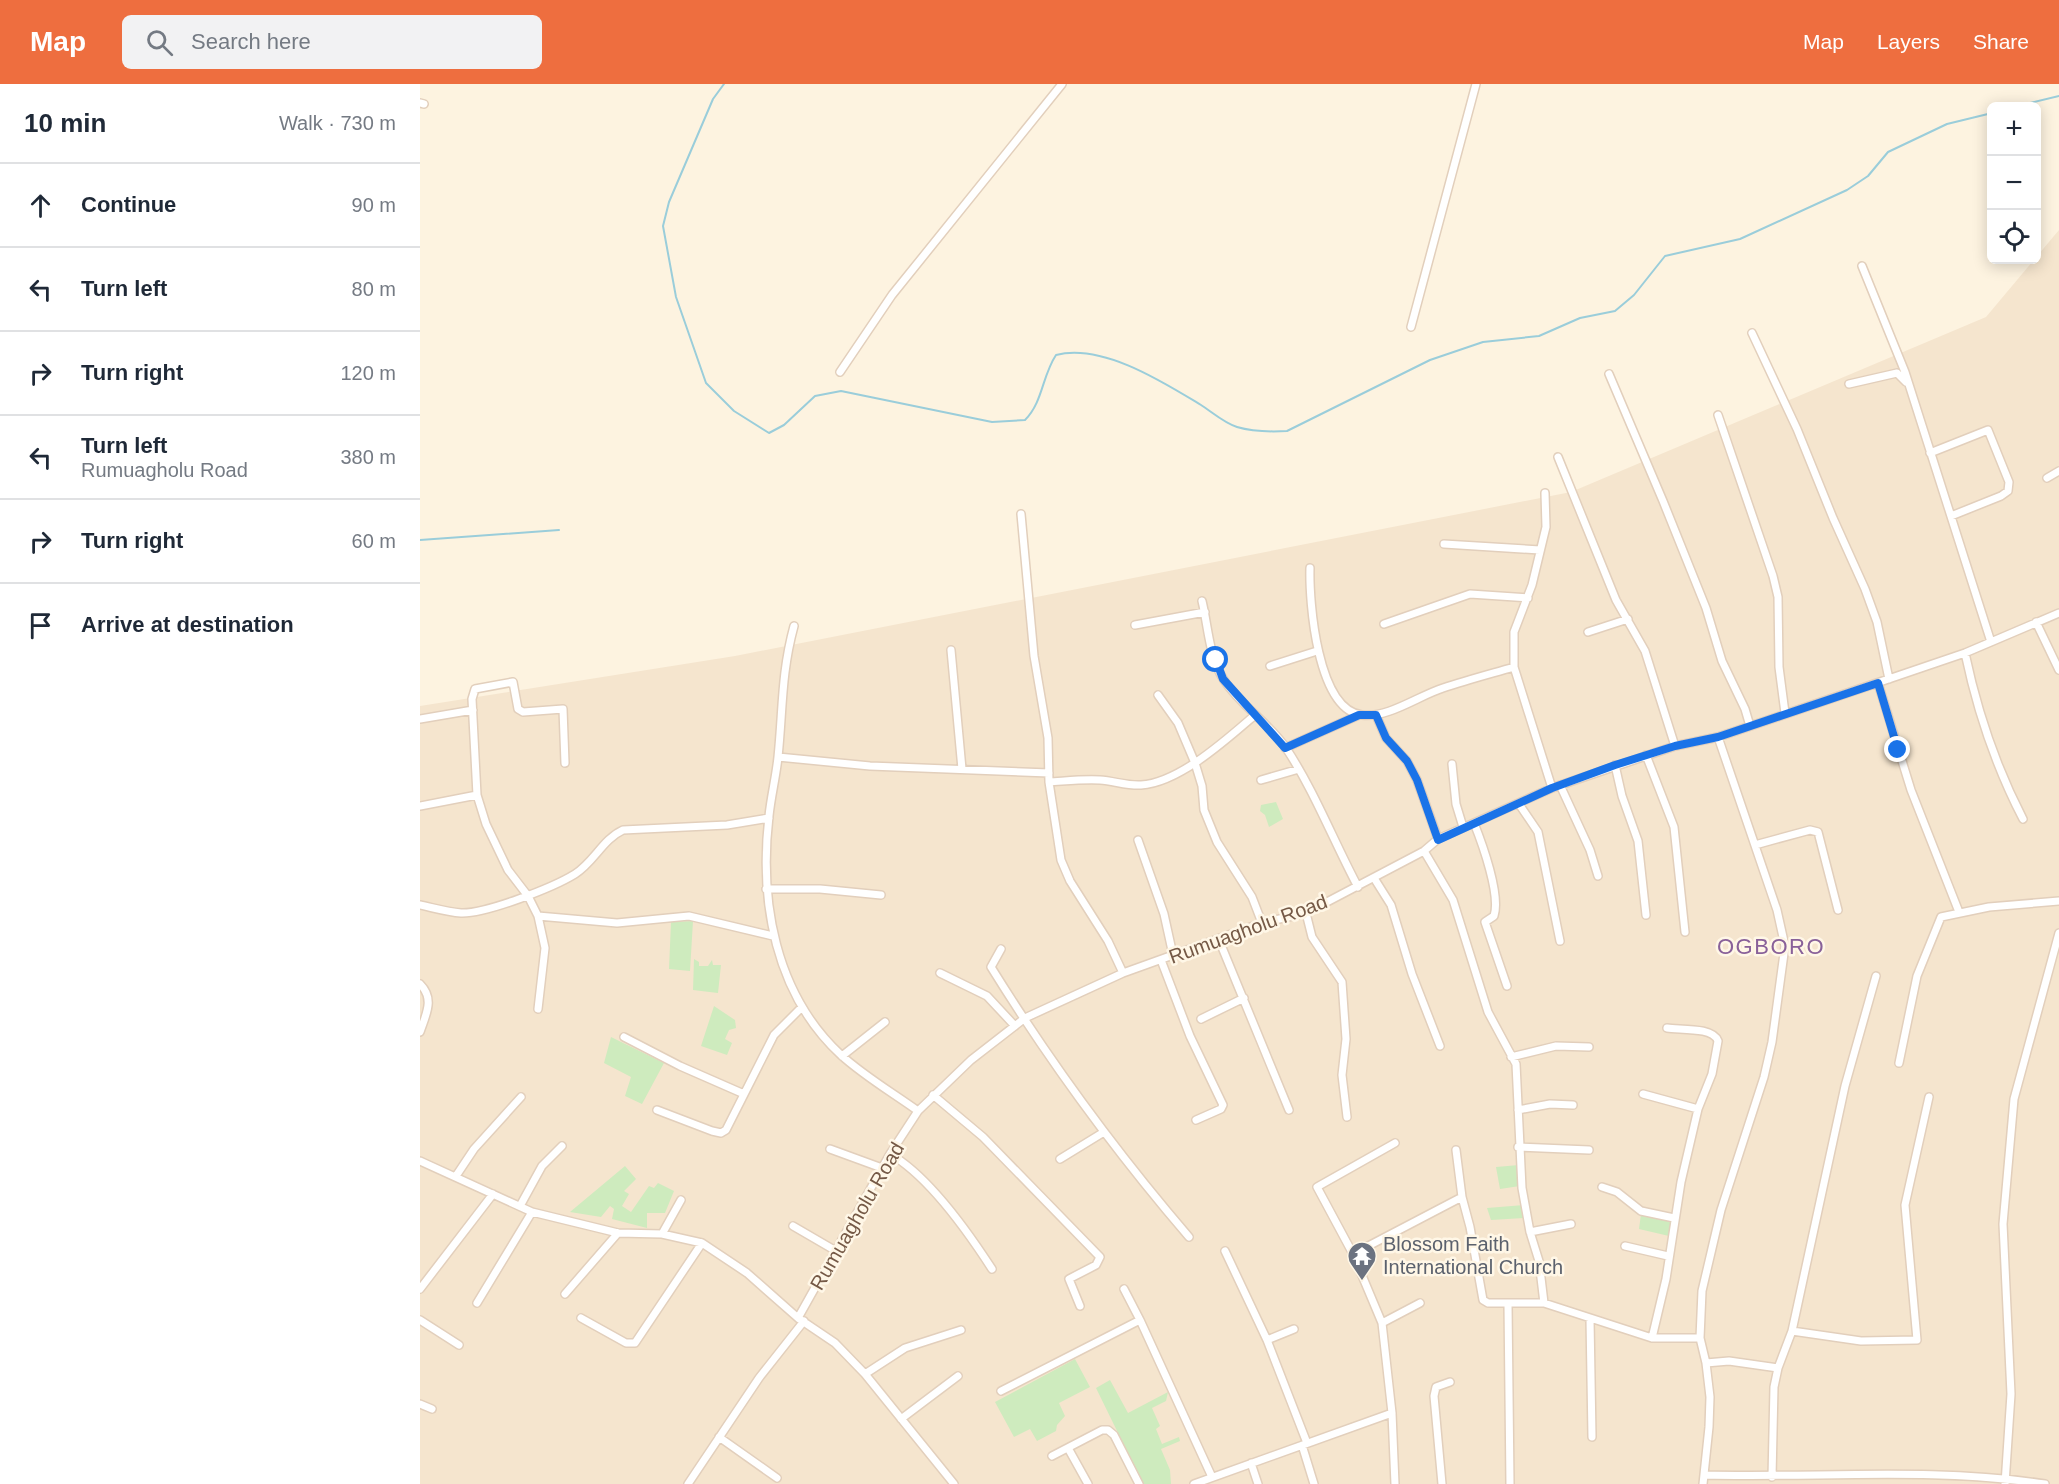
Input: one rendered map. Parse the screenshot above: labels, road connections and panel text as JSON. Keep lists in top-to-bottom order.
{
  "streets": {
    "street": ["Rumuagholu Road"]
  },
  "districts": ["OGBORO"],
  "places": {
    "temple": ["Blossom Faith International Church"]
  },
  "page": {
    "header": "Map",
    "search": "Search here",
    "nav": ["Map", "Layers", "Share"],
    "heading": ["10 min", "Walk · 730 m"],
    "map_buttons": ["+", "−"],
    "list": [
      ["Continue", "90 m"],
      ["Turn left", "80 m"],
      ["Turn right", "120 m"],
      ["Turn left", "Rumuagholu Road", "380 m"],
      ["Turn right", "60 m"],
      "Arrive at destination"
    ]
  }
}
